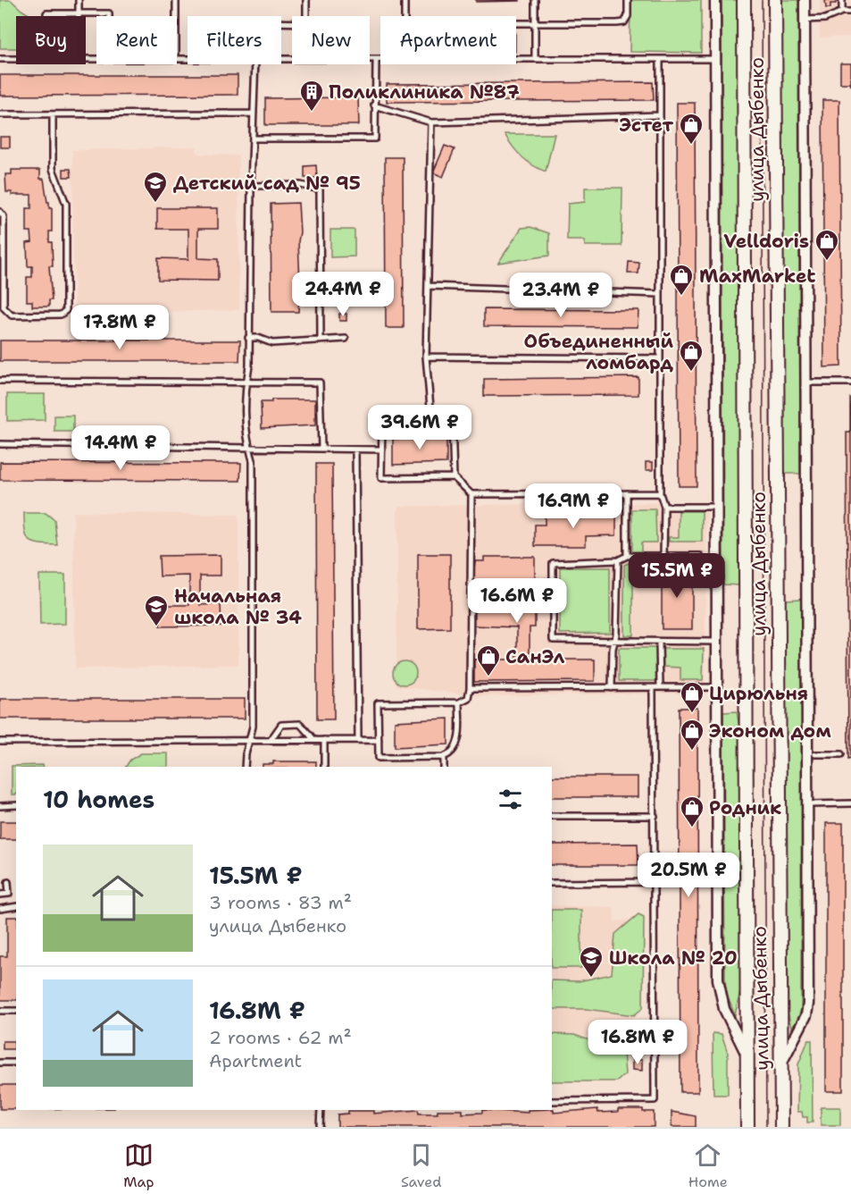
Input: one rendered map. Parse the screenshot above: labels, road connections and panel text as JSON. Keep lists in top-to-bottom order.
{
  "streets": {
    "main road": ["улица Дыбенко"]
  },
  "places": {
    "building": ["Поликлиника №87"],
    "shop": [
      "Эстет",
      "Velldoris",
      "MaxMarket",
      "Объединенный ломбард",
      "СанЭл",
      "Цирюльня",
      "Эконом дом",
      "Родник"
    ],
    "school or university": ["Детский сад № 95", "Начальная школа № 34", "Школа № 20"]
  },
  "page": {
    "chip": [
      "Buy",
      "Rent",
      "Filters",
      "New",
      "Apartment"
    ],
    "price": [
      "24.4M ₽",
      "23.4M ₽",
      "17.8M ₽",
      "39.6M ₽",
      "14.4M ₽",
      "16.9M ₽",
      "15.5M ₽",
      "16.6M ₽",
      "20.5M ₽",
      "16.8M ₽"
    ],
    "heading": "10 homes",
    "list": [
      {
        "name": "15.5M ₽",
        "note": "3 rooms · 83 m² · улица Дыбенко"
      },
      {
        "name": "16.8M ₽",
        "note": "2 rooms · 62 m² · Apartment"
      }
    ],
    "tabs": ["Map", "Saved", "Home"]
  }
}
